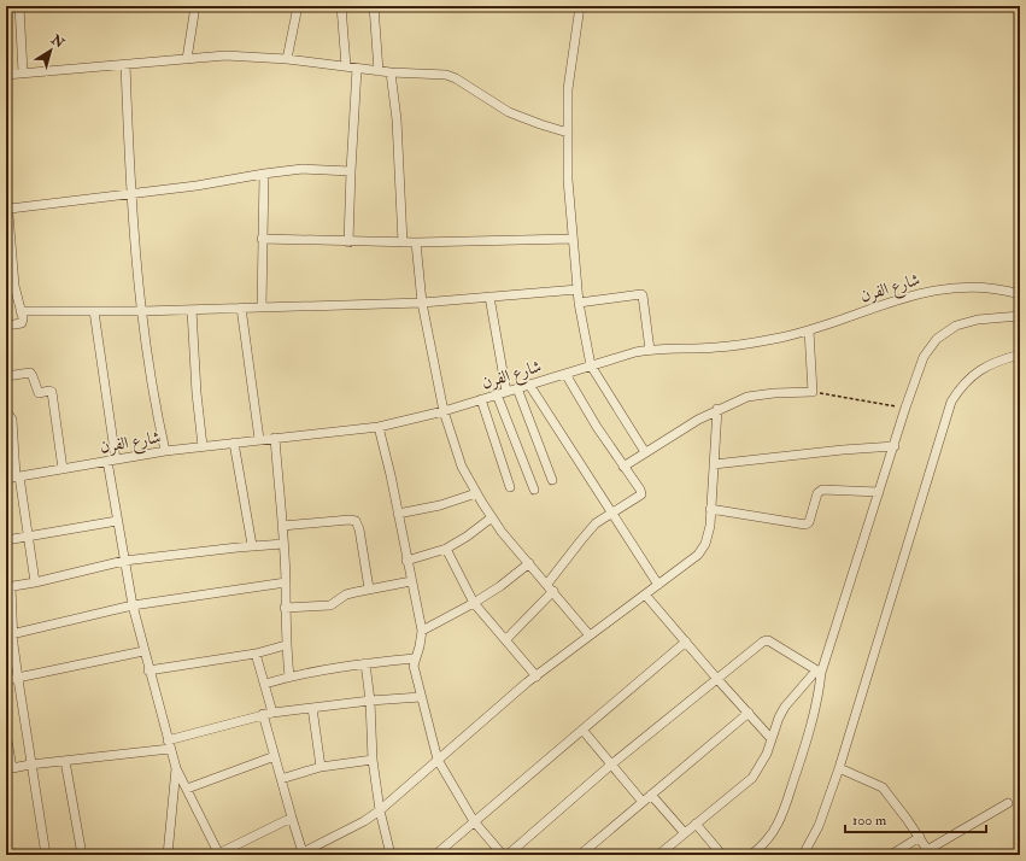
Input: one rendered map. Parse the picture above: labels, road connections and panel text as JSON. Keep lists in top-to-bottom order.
{
  "streets": {
    "street": ["شارع الفرن"]
  },
  "scale_bar": "100 m",
  "north": "top right"
}
